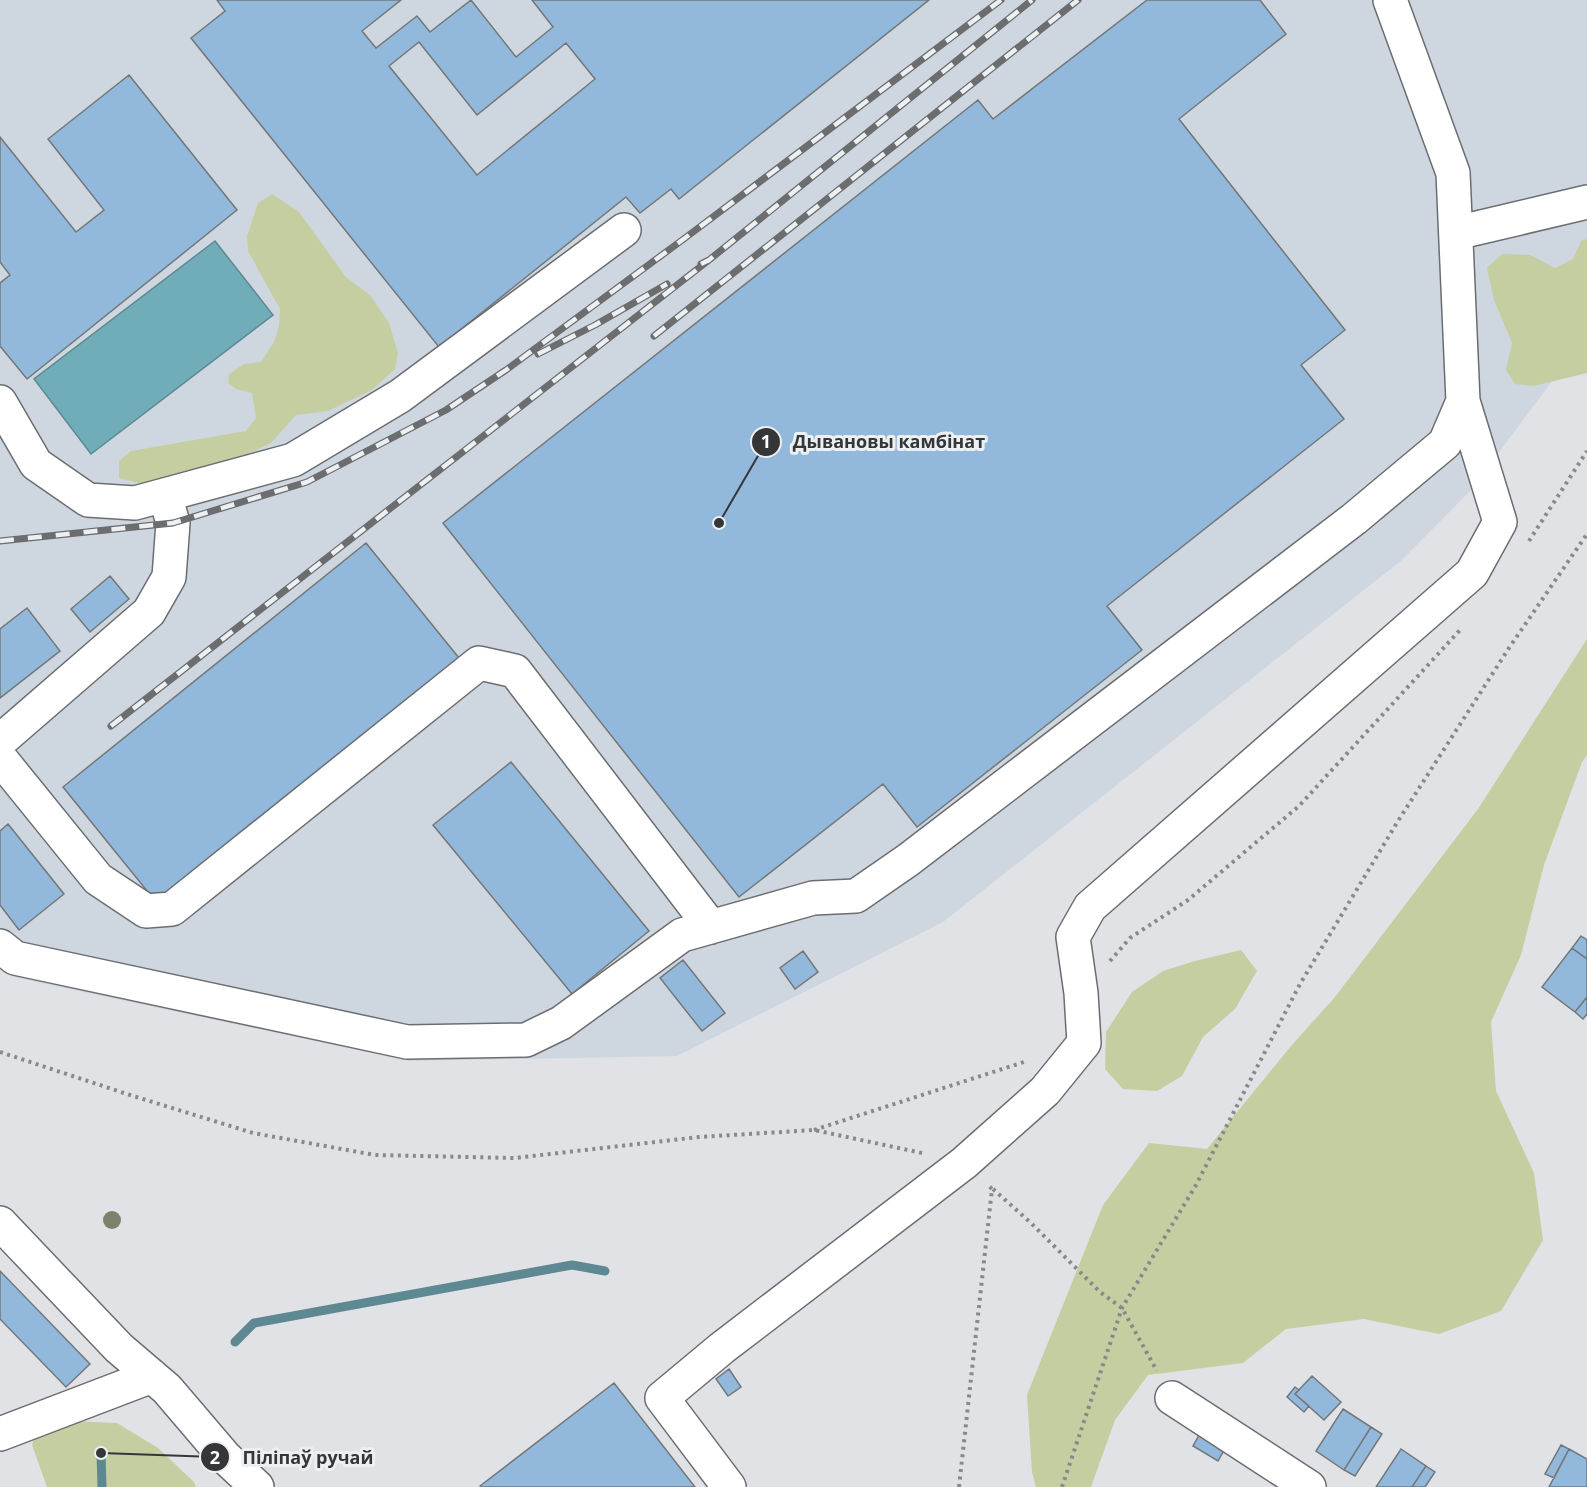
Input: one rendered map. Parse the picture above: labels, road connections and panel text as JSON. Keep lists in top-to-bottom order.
{
  "places": ["Дывановы камбінат", "Піліпаў ручай"]
}
